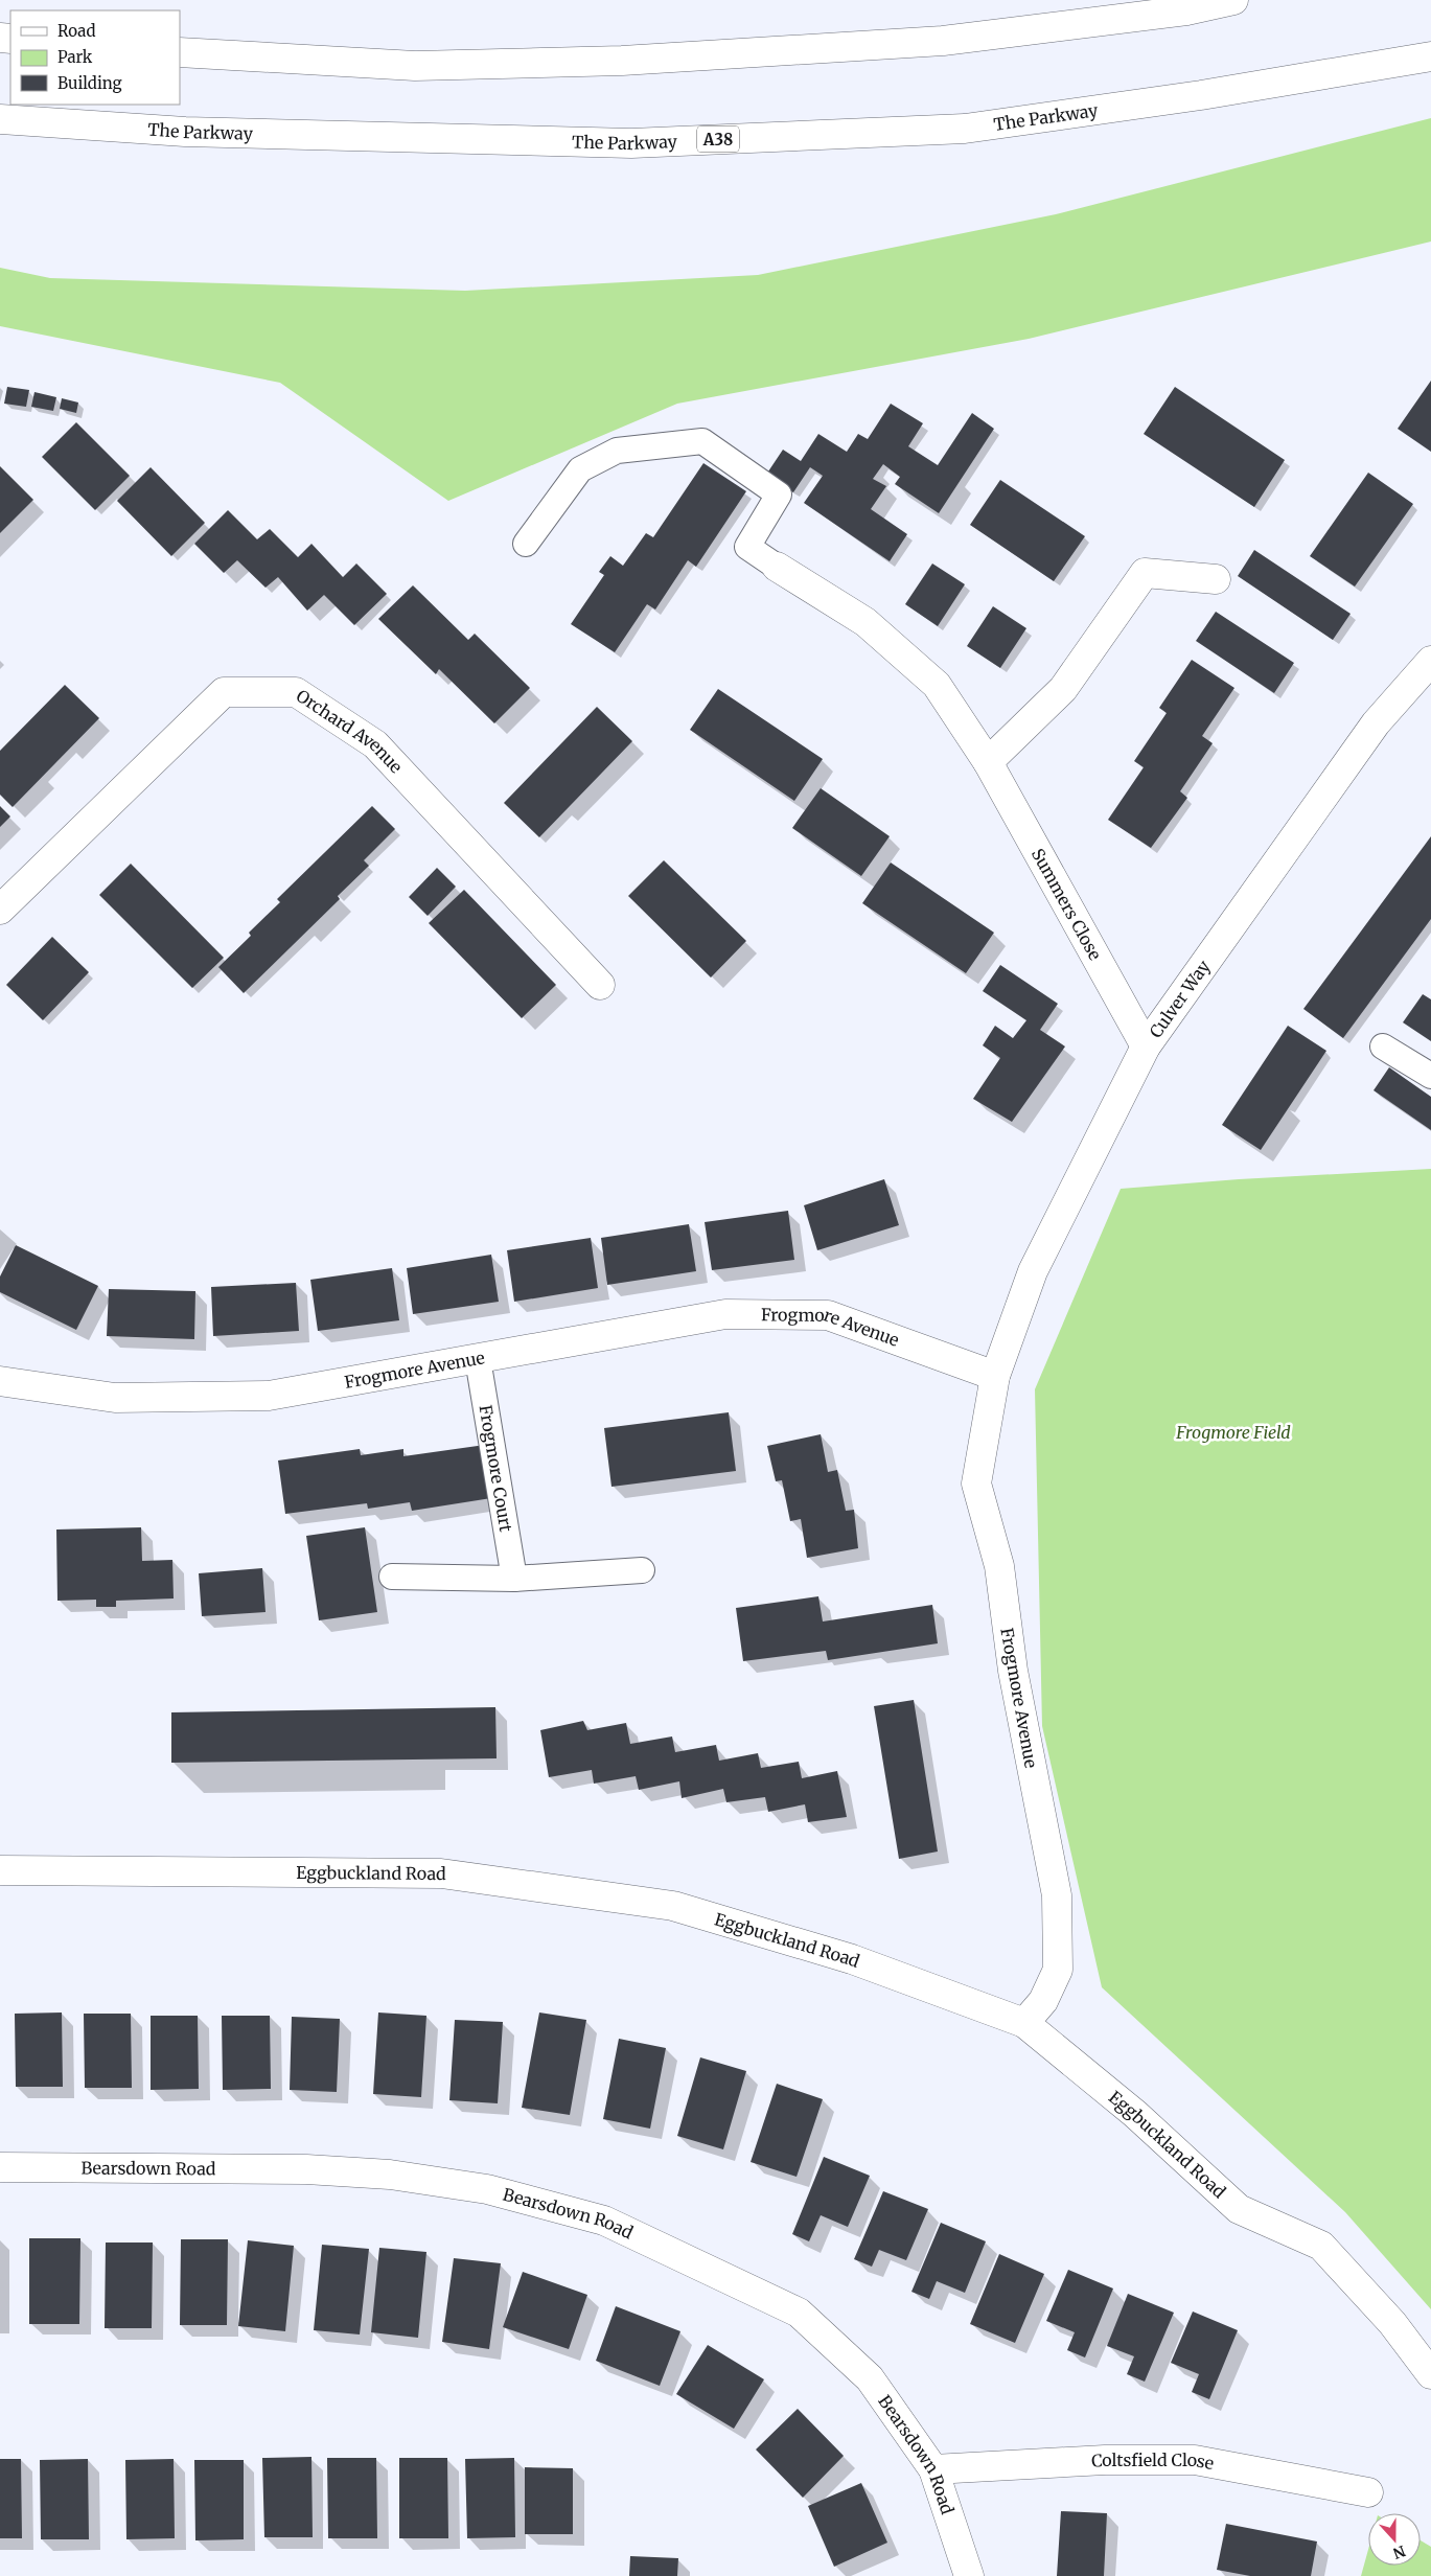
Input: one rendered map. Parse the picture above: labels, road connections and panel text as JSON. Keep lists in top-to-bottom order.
{
  "streets": {
    "main road": [
      "The Parkway",
      "A38",
      "Orchard Avenue",
      "Summers Close",
      "Culver Way",
      "Frogmore Avenue",
      "Eggbuckland Road",
      "Bearsdown Road",
      "Coltsfield Close"
    ],
    "lane": ["Frogmore Court"]
  },
  "crossings": [
    ["Summers Close", "Culver Way"],
    ["Culver Way", "Frogmore Avenue"],
    ["Frogmore Avenue", "Frogmore Court"],
    ["Frogmore Avenue", "Eggbuckland Road"],
    ["Bearsdown Road", "Coltsfield Close"]
  ],
  "parks": ["Frogmore Field"],
  "legend": ["Road", "Park", "Building"],
  "north": "bottom"
}
